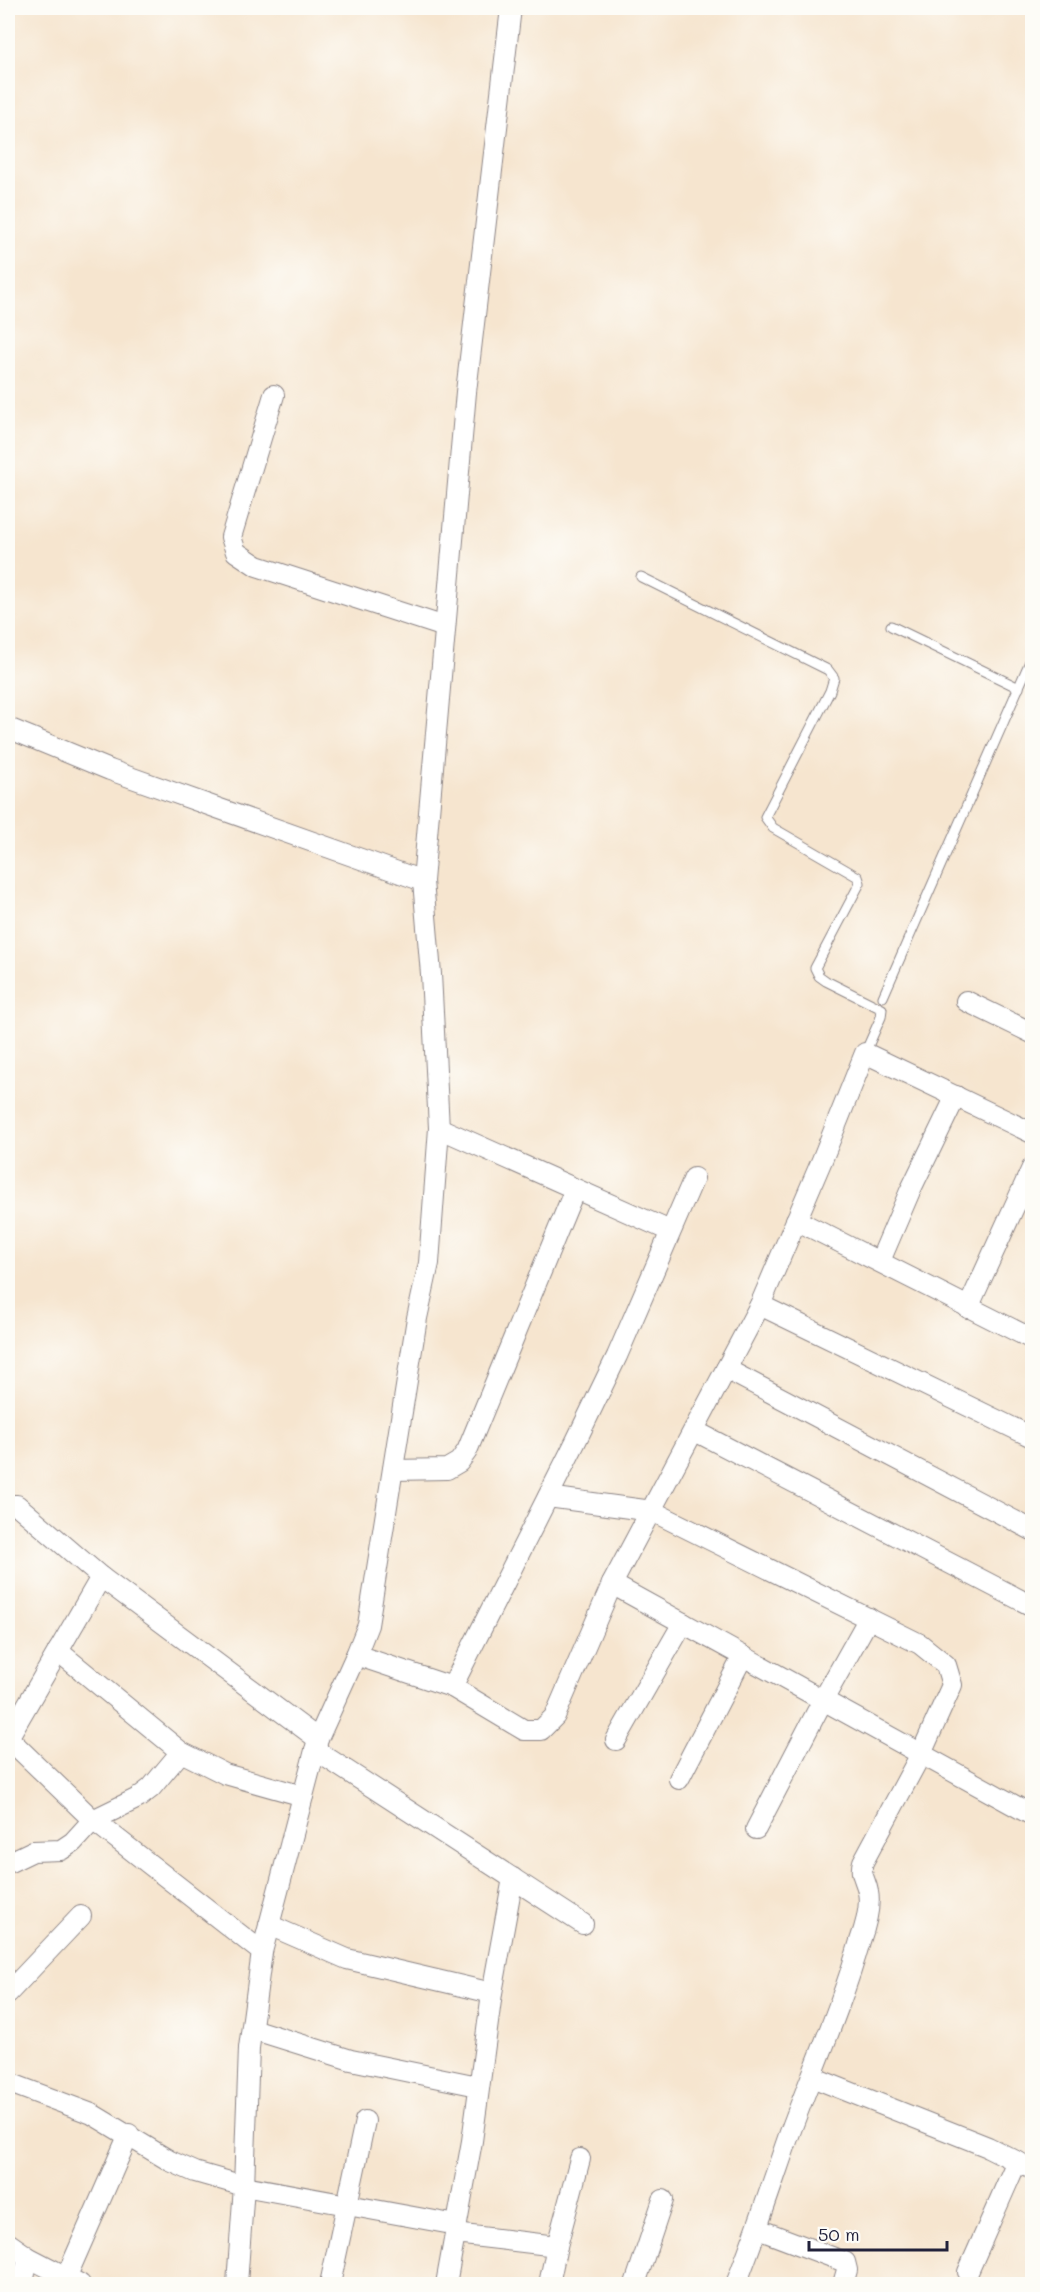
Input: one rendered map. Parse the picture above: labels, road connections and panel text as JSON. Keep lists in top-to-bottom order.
{
  "scale_bar": "50 m"
}
